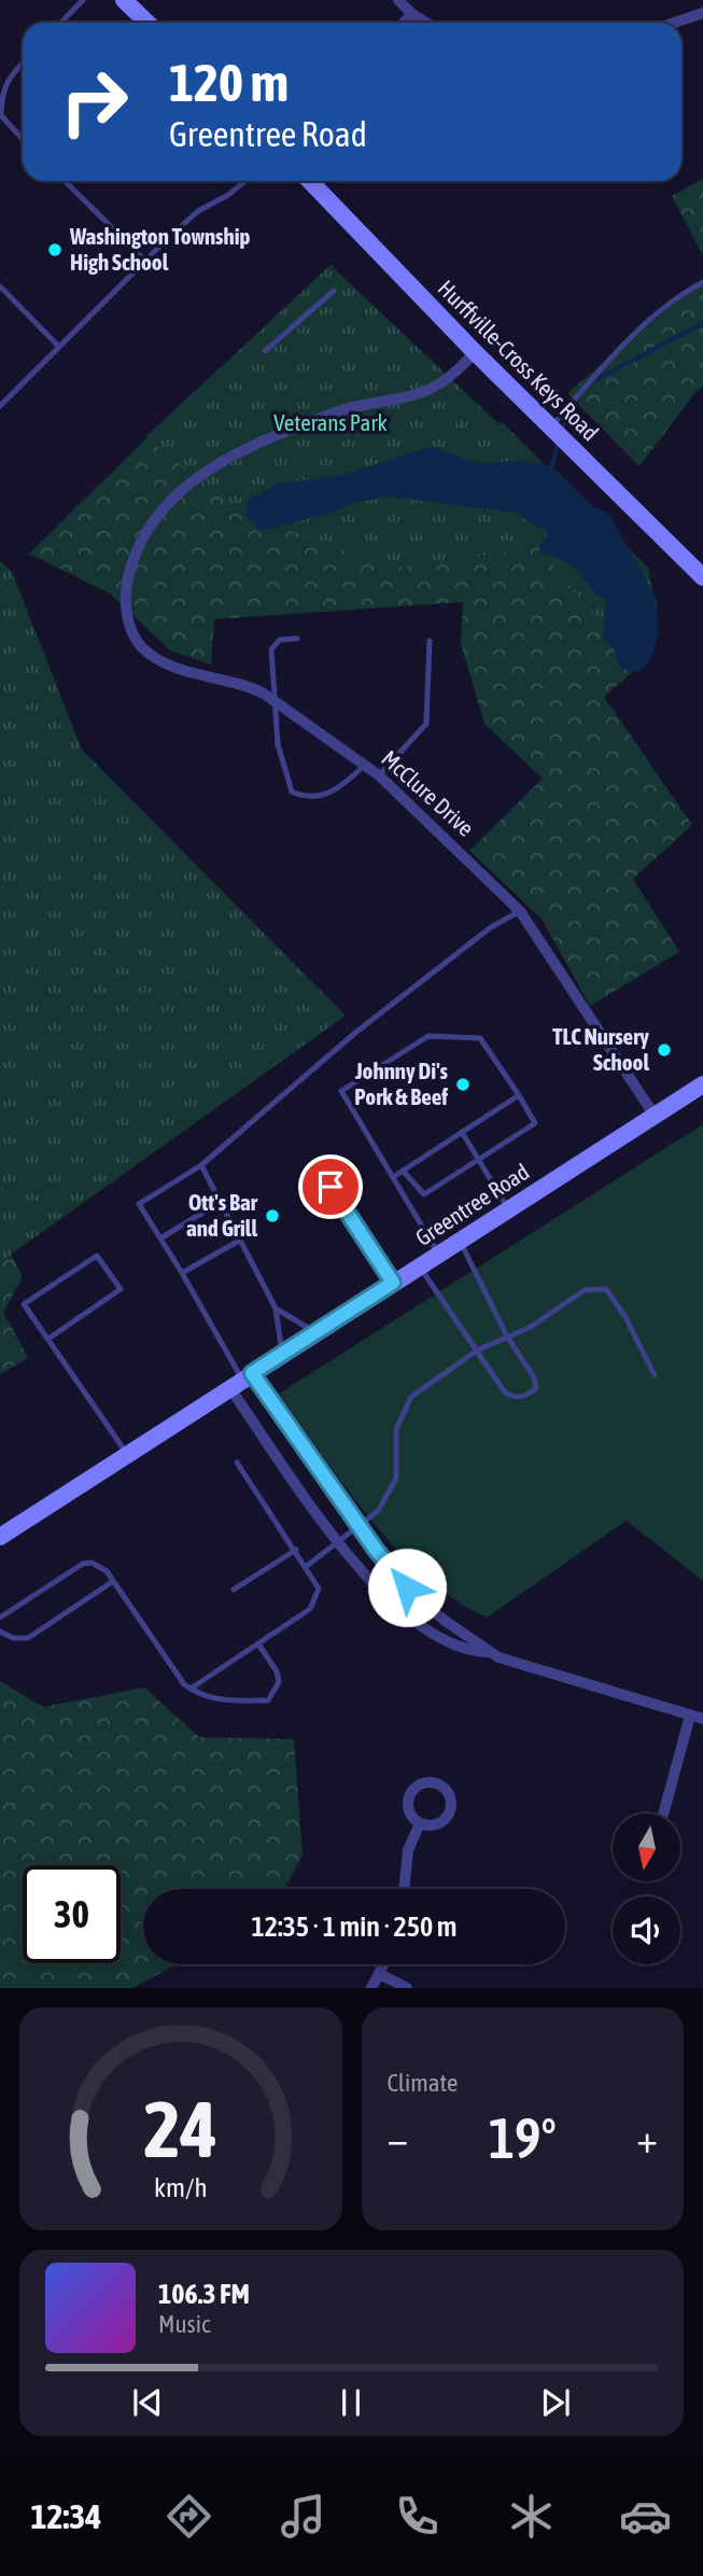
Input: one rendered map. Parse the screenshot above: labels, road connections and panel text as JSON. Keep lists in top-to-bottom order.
{
  "streets": {
    "street": ["Hurffville-Cross Keys Road", "McClure Drive", "Greentree Road"]
  },
  "crossings": [
    ["Hurffville-Cross Keys Road", "McClure Drive"],
    ["McClure Drive", "Greentree Road"]
  ],
  "parks": ["Veterans Park"],
  "places": [
    "Washington Township High School",
    "TLC Nursery School",
    "Johnny Di's Pork & Beef",
    "Ott's Bar and Grill"
  ],
  "north": "bottom",
  "page": {
    "turn": ["120 m", "Greentree Road"],
    "limit": "30",
    "trip": "12:35 · 1 min · 250 m",
    "tile": "Climate",
    "heat": ["−", "19°", "+"],
    "song": ["106.3 FM", "Music"],
    "tabs": "12:34",
    "gauge": ["24", "km/h"]
  }
}
